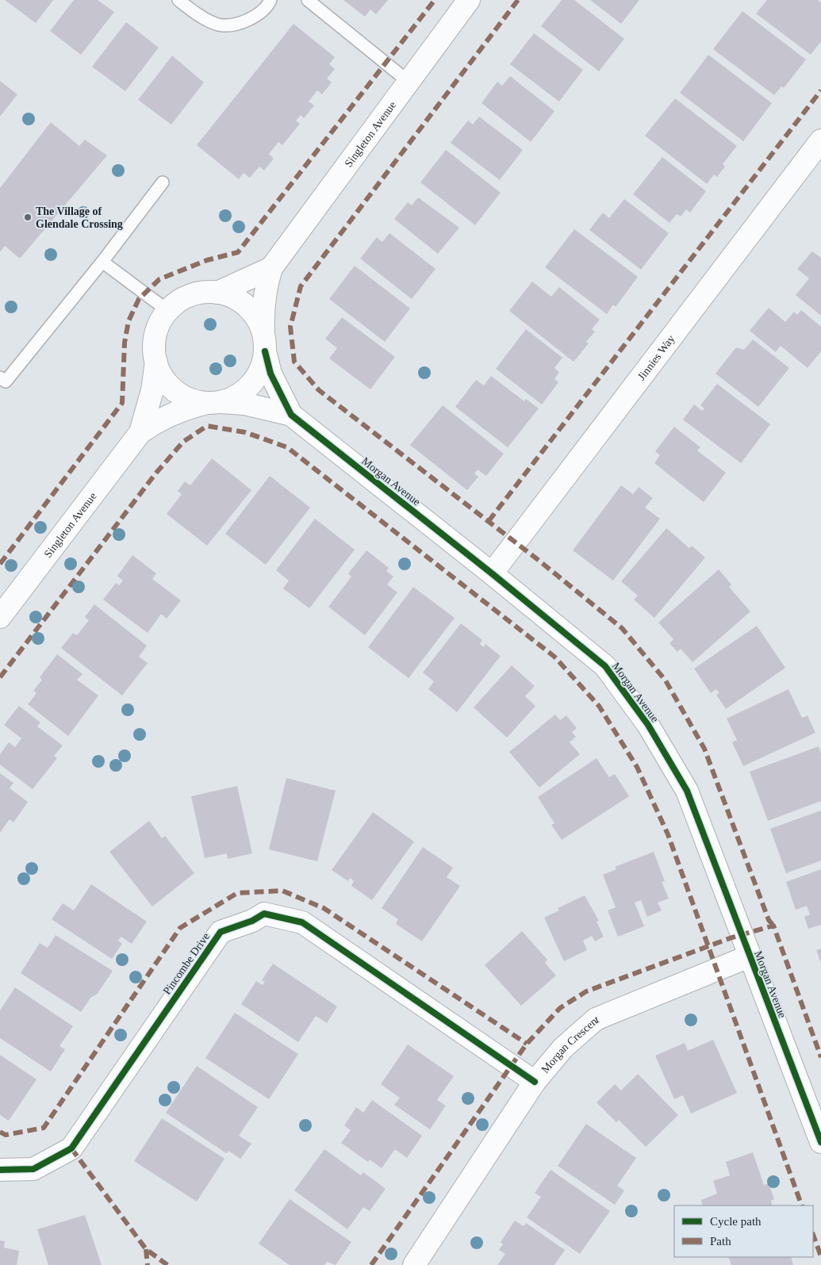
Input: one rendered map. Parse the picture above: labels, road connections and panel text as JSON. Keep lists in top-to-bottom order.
{
  "streets": {
    "street": [
      "Singleton Avenue",
      "Jinnies Way",
      "Morgan Avenue",
      "Pincombe Drive",
      "Morgan Crescent"
    ]
  },
  "crossings": [
    ["Singleton Avenue", "Morgan Avenue"],
    ["Jinnies Way", "Morgan Avenue"],
    ["Morgan Avenue", "Morgan Crescent"],
    ["Pincombe Drive", "Morgan Crescent"]
  ],
  "places": ["The Village of Glendale Crossing"],
  "legend": ["Cycle path", "Path"]
}
